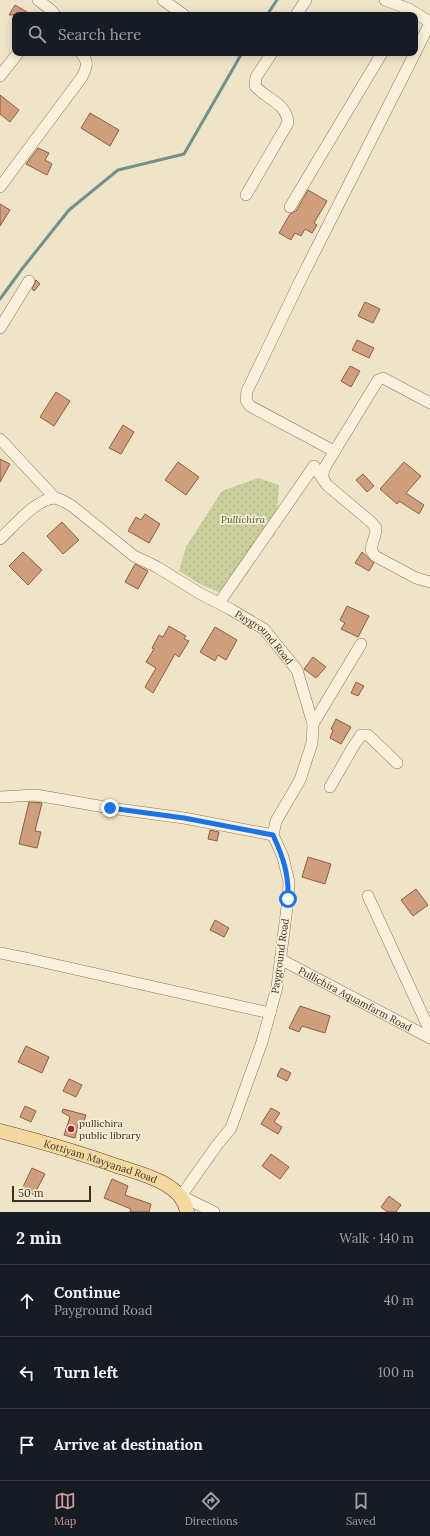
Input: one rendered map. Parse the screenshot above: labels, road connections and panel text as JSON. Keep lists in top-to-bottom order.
{
  "streets": {
    "main road": ["Kottiyam Mayyanad Road"],
    "street": ["Payground Road", "Pullichira Aquamfarm Road"]
  },
  "crossings": [
    ["Payground Road", "Pullichira Aquamfarm Road"],
    ["Payground Road", "Kottiyam Mayyanad Road"]
  ],
  "parks": ["Pullichira"],
  "places": ["pullichira public library"],
  "scale_bar": "50 m",
  "page": {
    "search": "Search here",
    "scale": "50 m",
    "heading": ["2 min", "Walk · 140 m"],
    "list": [
      ["Continue", "Payground Road", "40 m"],
      ["Turn left", "100 m"],
      "Arrive at destination"
    ],
    "nav": ["Map", "Directions", "Saved"]
  }
}
